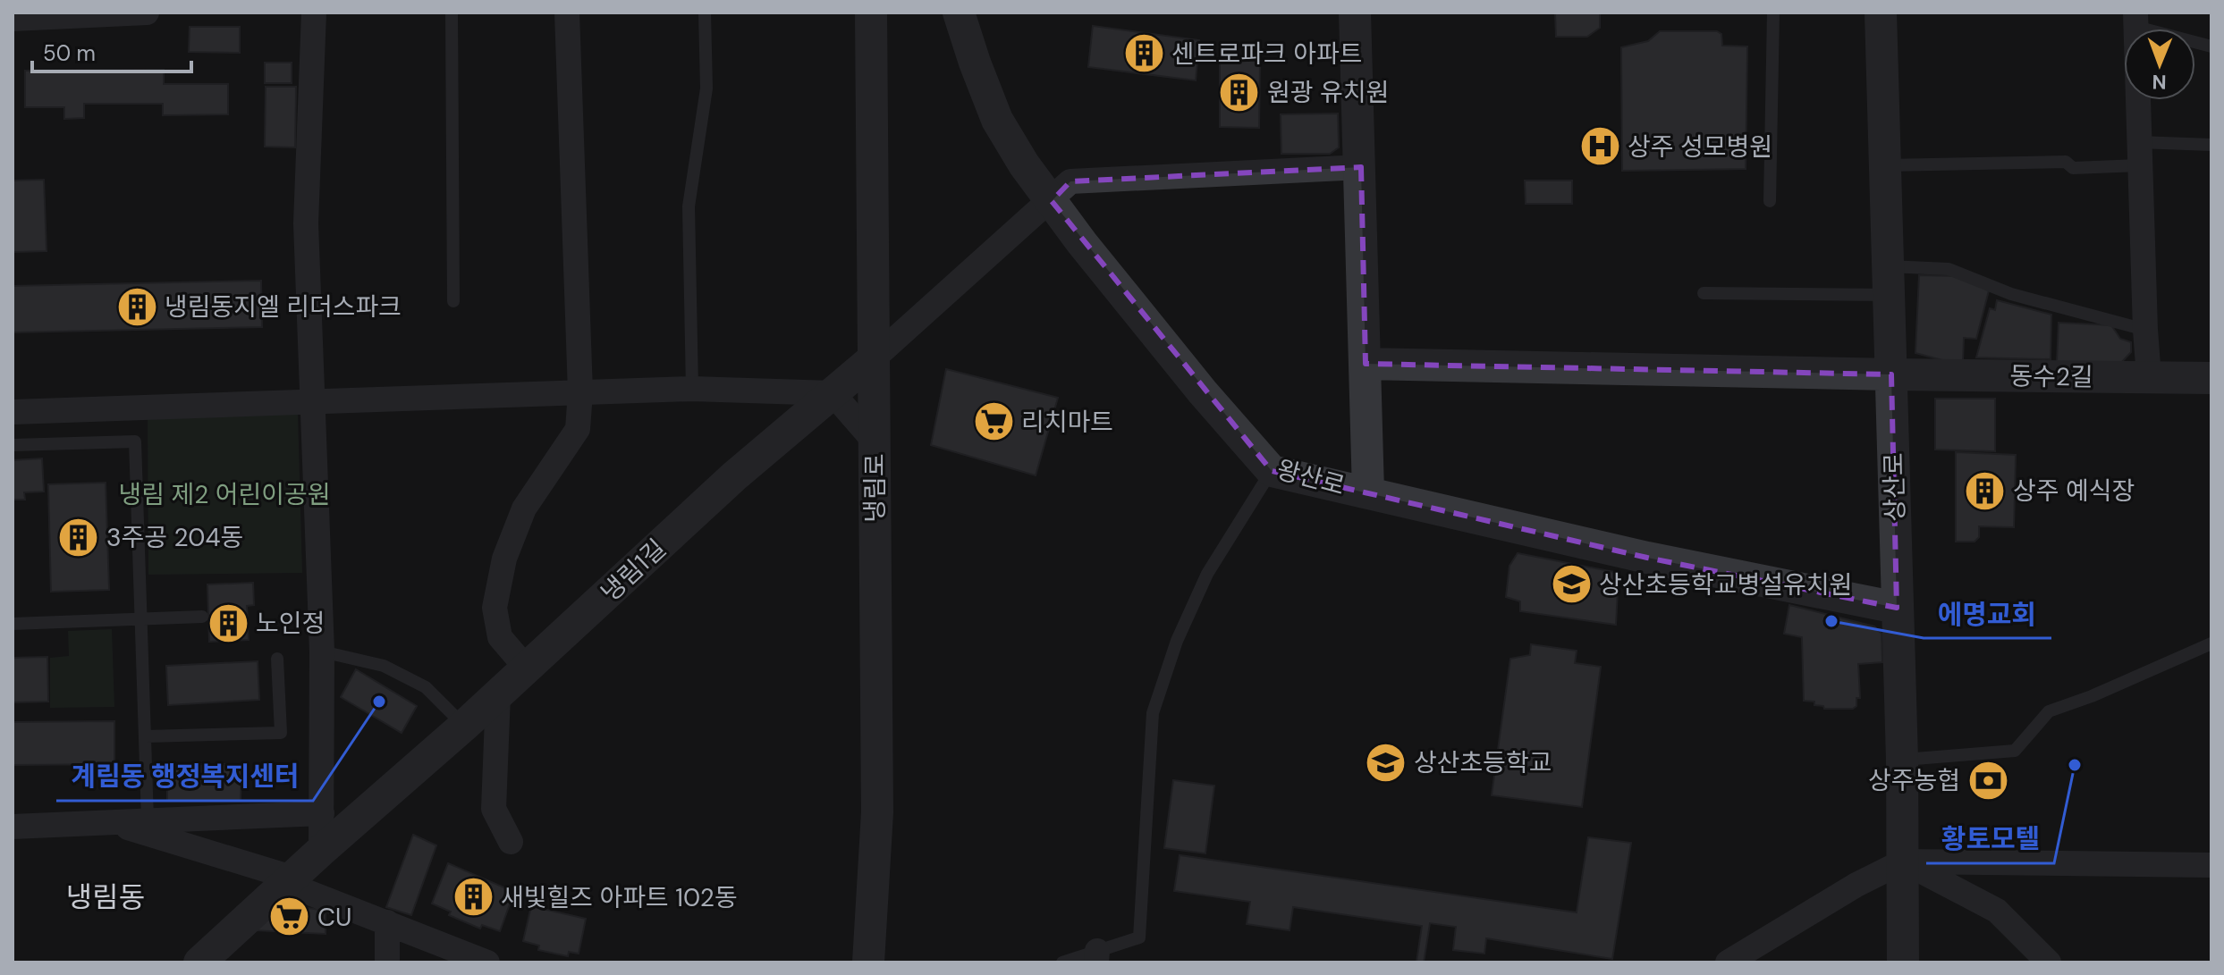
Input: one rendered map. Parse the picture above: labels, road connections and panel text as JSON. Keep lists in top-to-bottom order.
{
  "streets": {
    "street": [
      "동수2길",
      "왕산로",
      "상산로",
      "냉림로",
      "냉림1길"
    ]
  },
  "crossings": [
    ["동수2길", "상산로"],
    ["왕산로", "상산로"],
    ["왕산로", "냉림1길"],
    ["냉림로", "냉림1길"]
  ],
  "districts": ["냉림동"],
  "parks": ["냉림 제2 어린이공원"],
  "places": {
    "building": [
      "센트로파크 아파트",
      "원광 유치원",
      "냉림동지엘 리더스파크",
      "상주 예식장",
      "3주공 204동",
      "노인정",
      "새빛힐즈 아파트 102동"
    ],
    "hospital": ["상주 성모병원"],
    "supermarket": ["리치마트", "CU"],
    "school or university": ["상산초등학교병설유치원", "상산초등학교"],
    "other": ["에명교회", "계림동 행정복지센터", "황토모텔"],
    "bank": ["상주농협"]
  },
  "scale_bar": "50 m",
  "north": "bottom"
}
